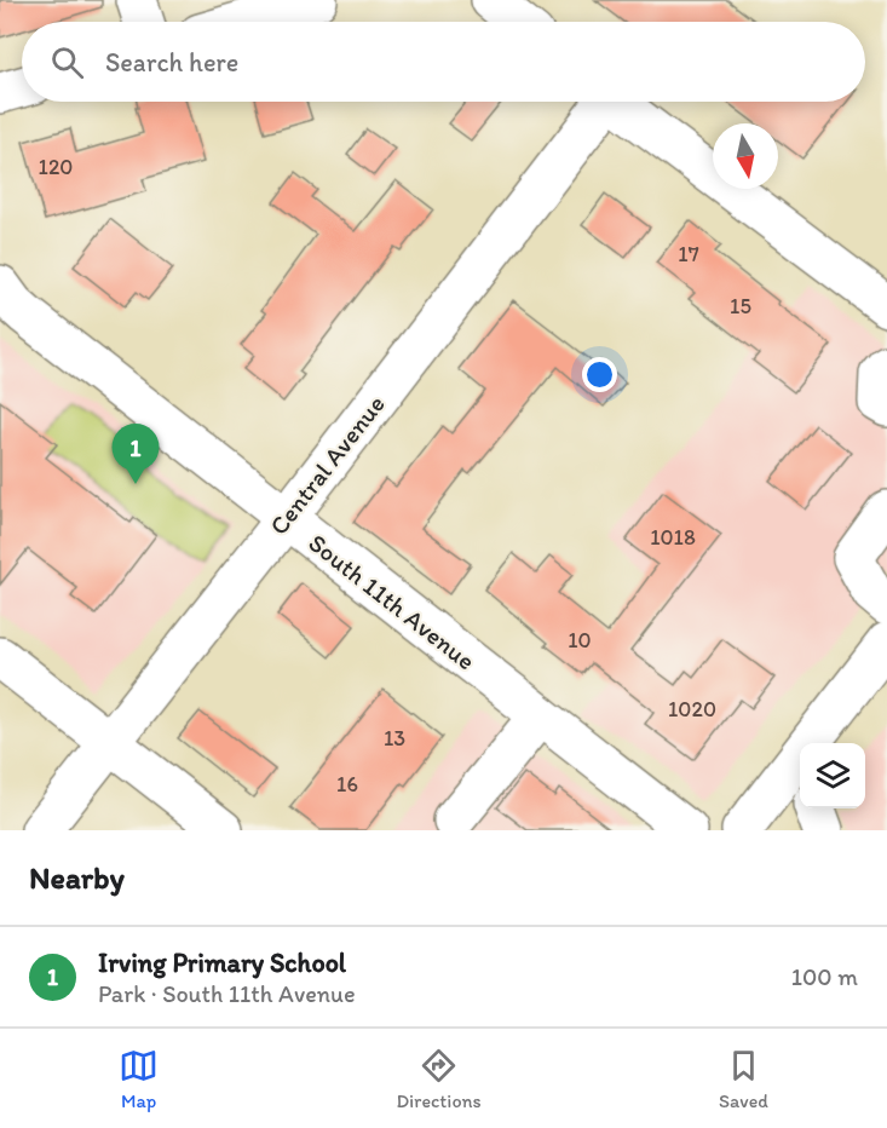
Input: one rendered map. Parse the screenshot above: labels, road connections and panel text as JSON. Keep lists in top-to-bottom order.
{
  "streets": {
    "street": ["Central Avenue", "South 11th Avenue"]
  },
  "crossings": [
    ["Central Avenue", "South 11th Avenue"]
  ],
  "house_numbers": [
    "120",
    "17",
    "15",
    "1018",
    "10",
    "1020",
    "13",
    "16"
  ],
  "north": "bottom",
  "page": {
    "search": "Search here",
    "pins": "1",
    "heading": "Nearby",
    "list": [
      {
        "mark": "1",
        "name": "Irving Primary School",
        "note": "Park · South 11th Avenue",
        "value": "100 m"
      }
    ],
    "nav": ["Map", "Directions", "Saved"]
  }
}
